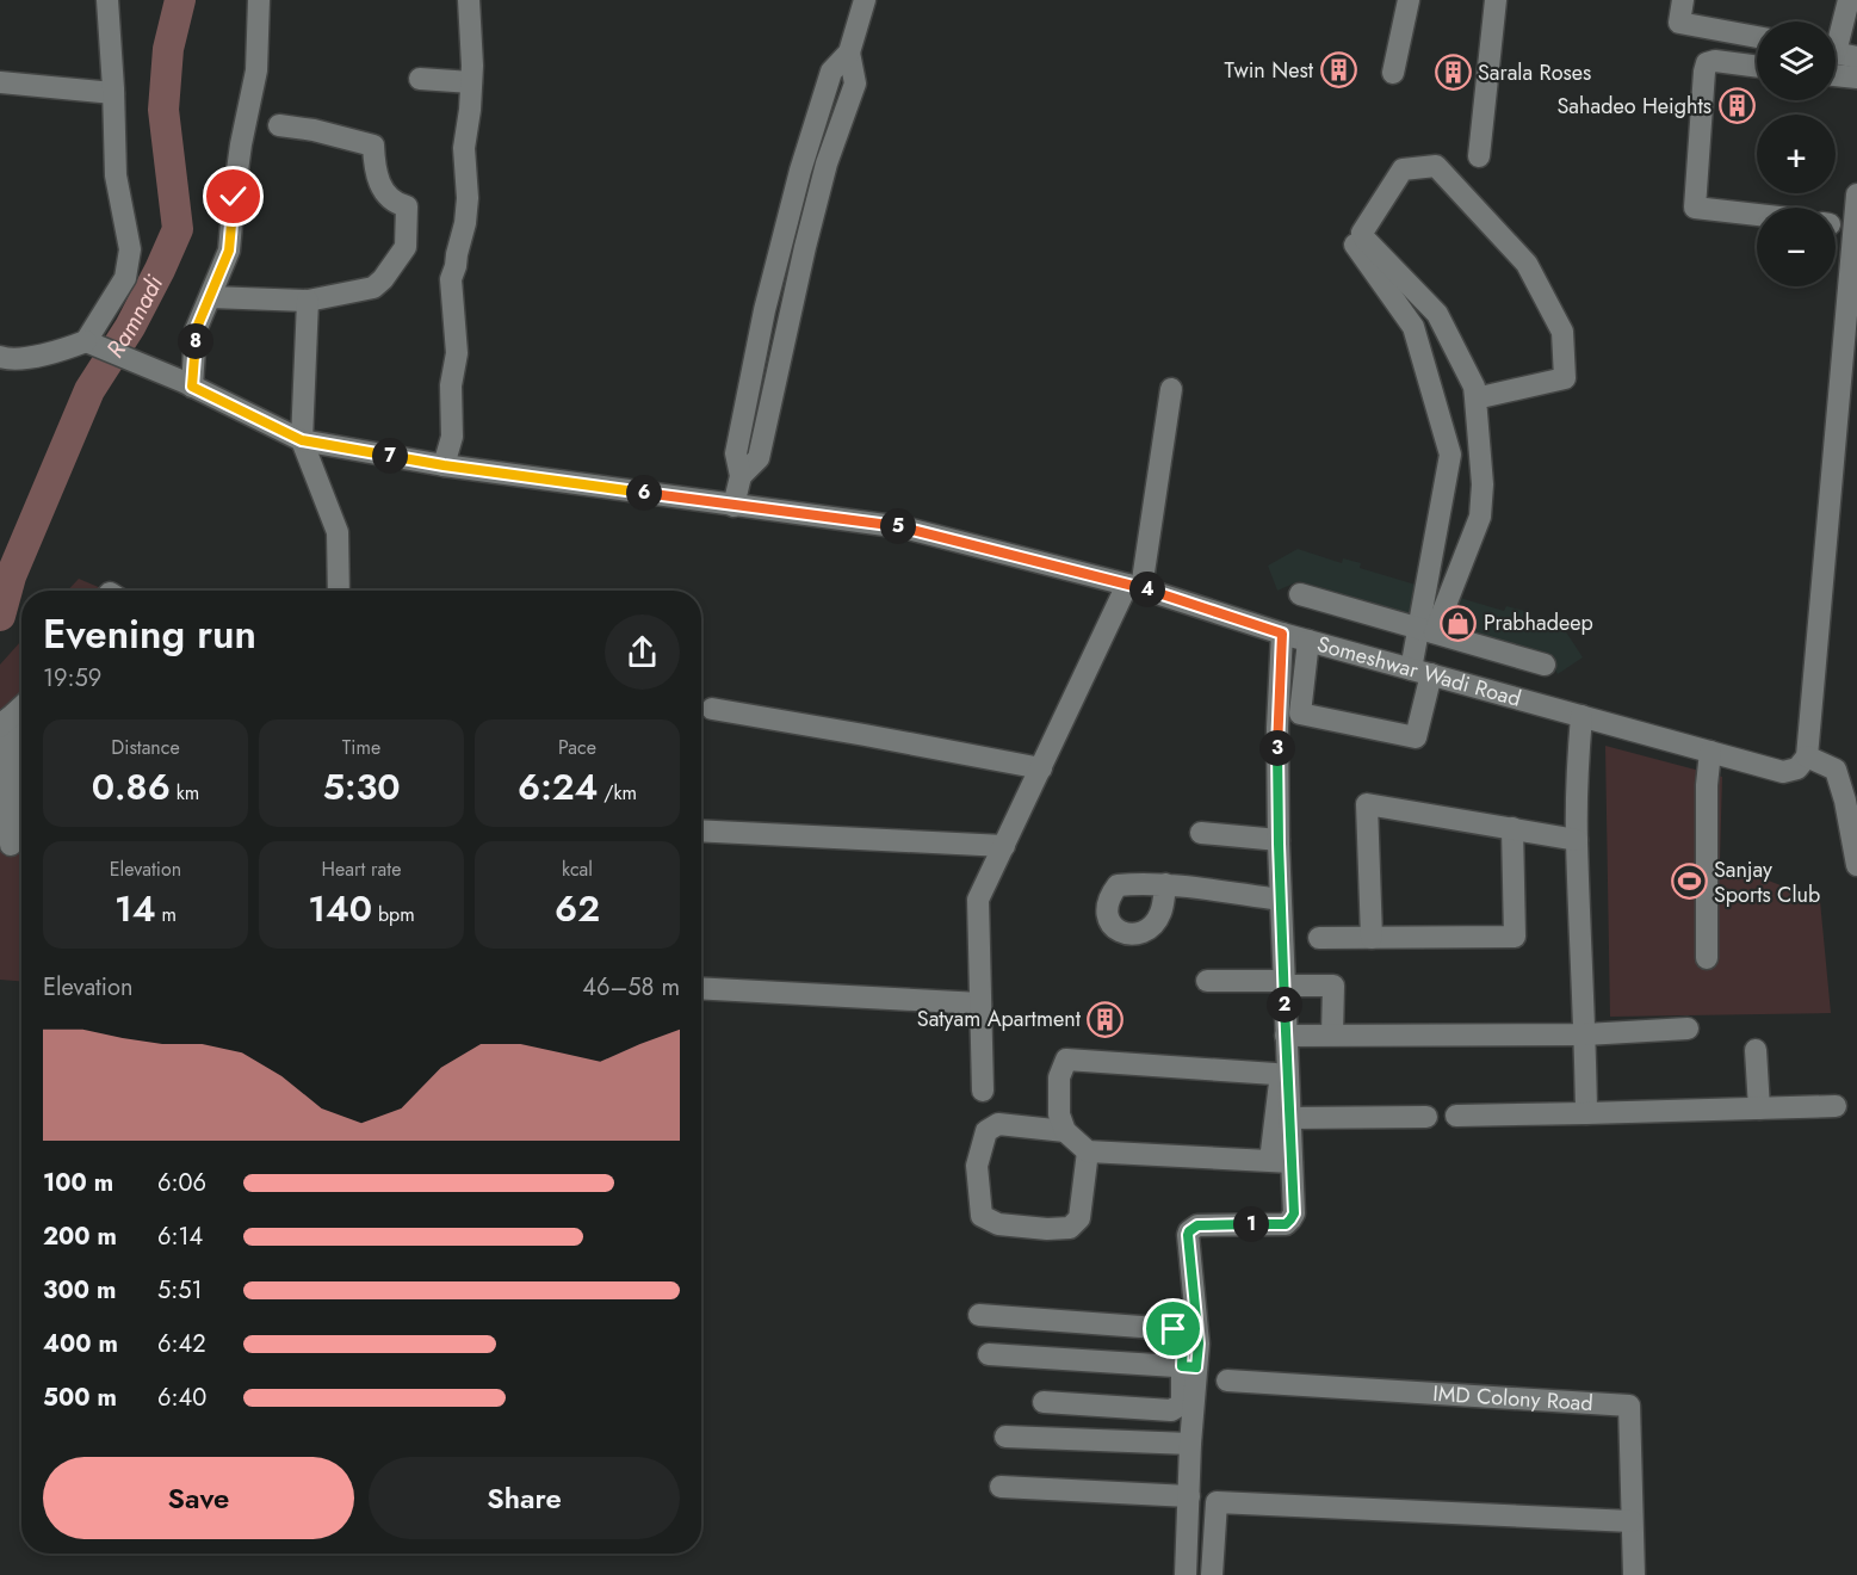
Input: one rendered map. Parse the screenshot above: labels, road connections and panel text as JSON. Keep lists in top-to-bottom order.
{
  "streets": {
    "street": ["Someshwar Wadi Road", "IMD Colony Road"]
  },
  "water": ["Ramnadi"],
  "places": {
    "building": [
      "Twin Nest",
      "Sarala Roses",
      "Sahadeo Heights",
      "Satyam Apartment"
    ],
    "shop": ["Prabhadeep"],
    "sports": ["Sanjay Sports Club"]
  },
  "page": {
    "map_buttons": ["+", "−"],
    "pins": [
      "8",
      "7",
      "6",
      "5",
      "4",
      "3",
      "2",
      "1"
    ],
    "heading": ["Evening run", "19:59"],
    "stats": [
      ["Distance", "0.86 km"],
      ["Time", "5:30"],
      ["Pace", "6:24 /km"],
      ["Elevation", "14 m"],
      ["Heart rate", "140 bpm"],
      ["kcal", "62"]
    ],
    "chart": ["Elevation", "46–58 m"],
    "list": [
      {
        "name": "100 m",
        "note": "6:06"
      },
      {
        "name": "200 m",
        "note": "6:14"
      },
      {
        "name": "300 m",
        "note": "5:51"
      },
      {
        "name": "400 m",
        "note": "6:42"
      },
      {
        "name": "500 m",
        "note": "6:40"
      }
    ],
    "buttons": ["Save", "Share"]
  }
}
